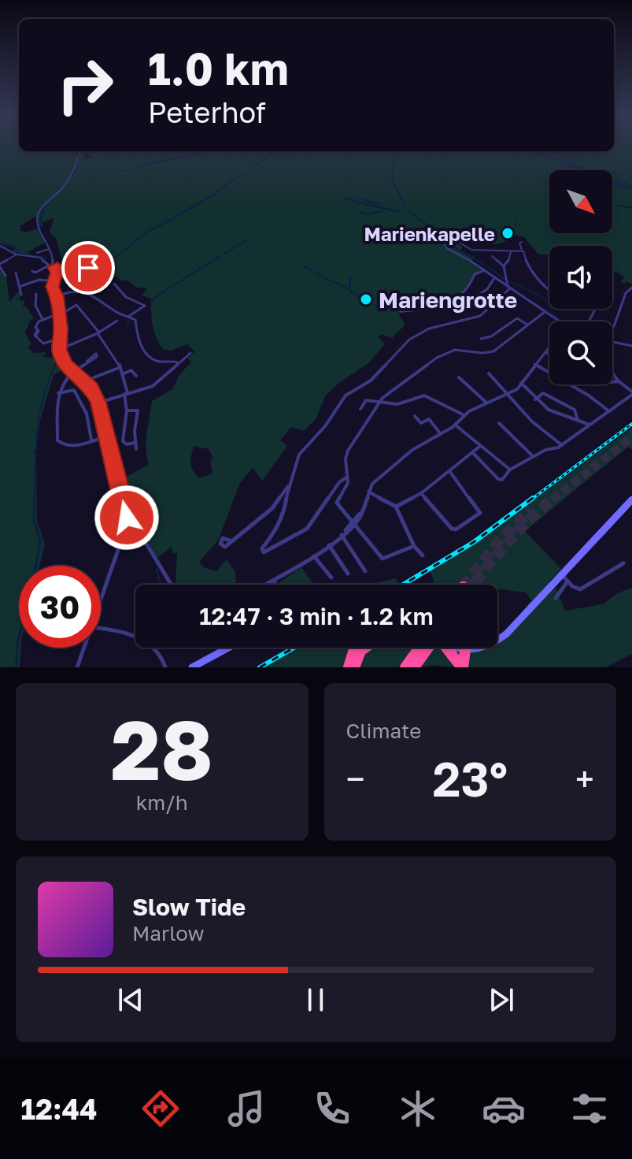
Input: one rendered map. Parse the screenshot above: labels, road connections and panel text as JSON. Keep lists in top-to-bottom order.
{
  "places": ["Marienkapelle", "Mariengrotte"],
  "north": "bottom right",
  "page": {
    "turn": ["1.0 km", "Peterhof"],
    "limit": "30",
    "trip": "12:47 · 3 min · 1.2 km",
    "tile": [
      ["28", "km/h"],
      "Climate"
    ],
    "heat": ["−", "23°", "+"],
    "song": ["Slow Tide", "Marlow"],
    "tabs": "12:44"
  }
}
